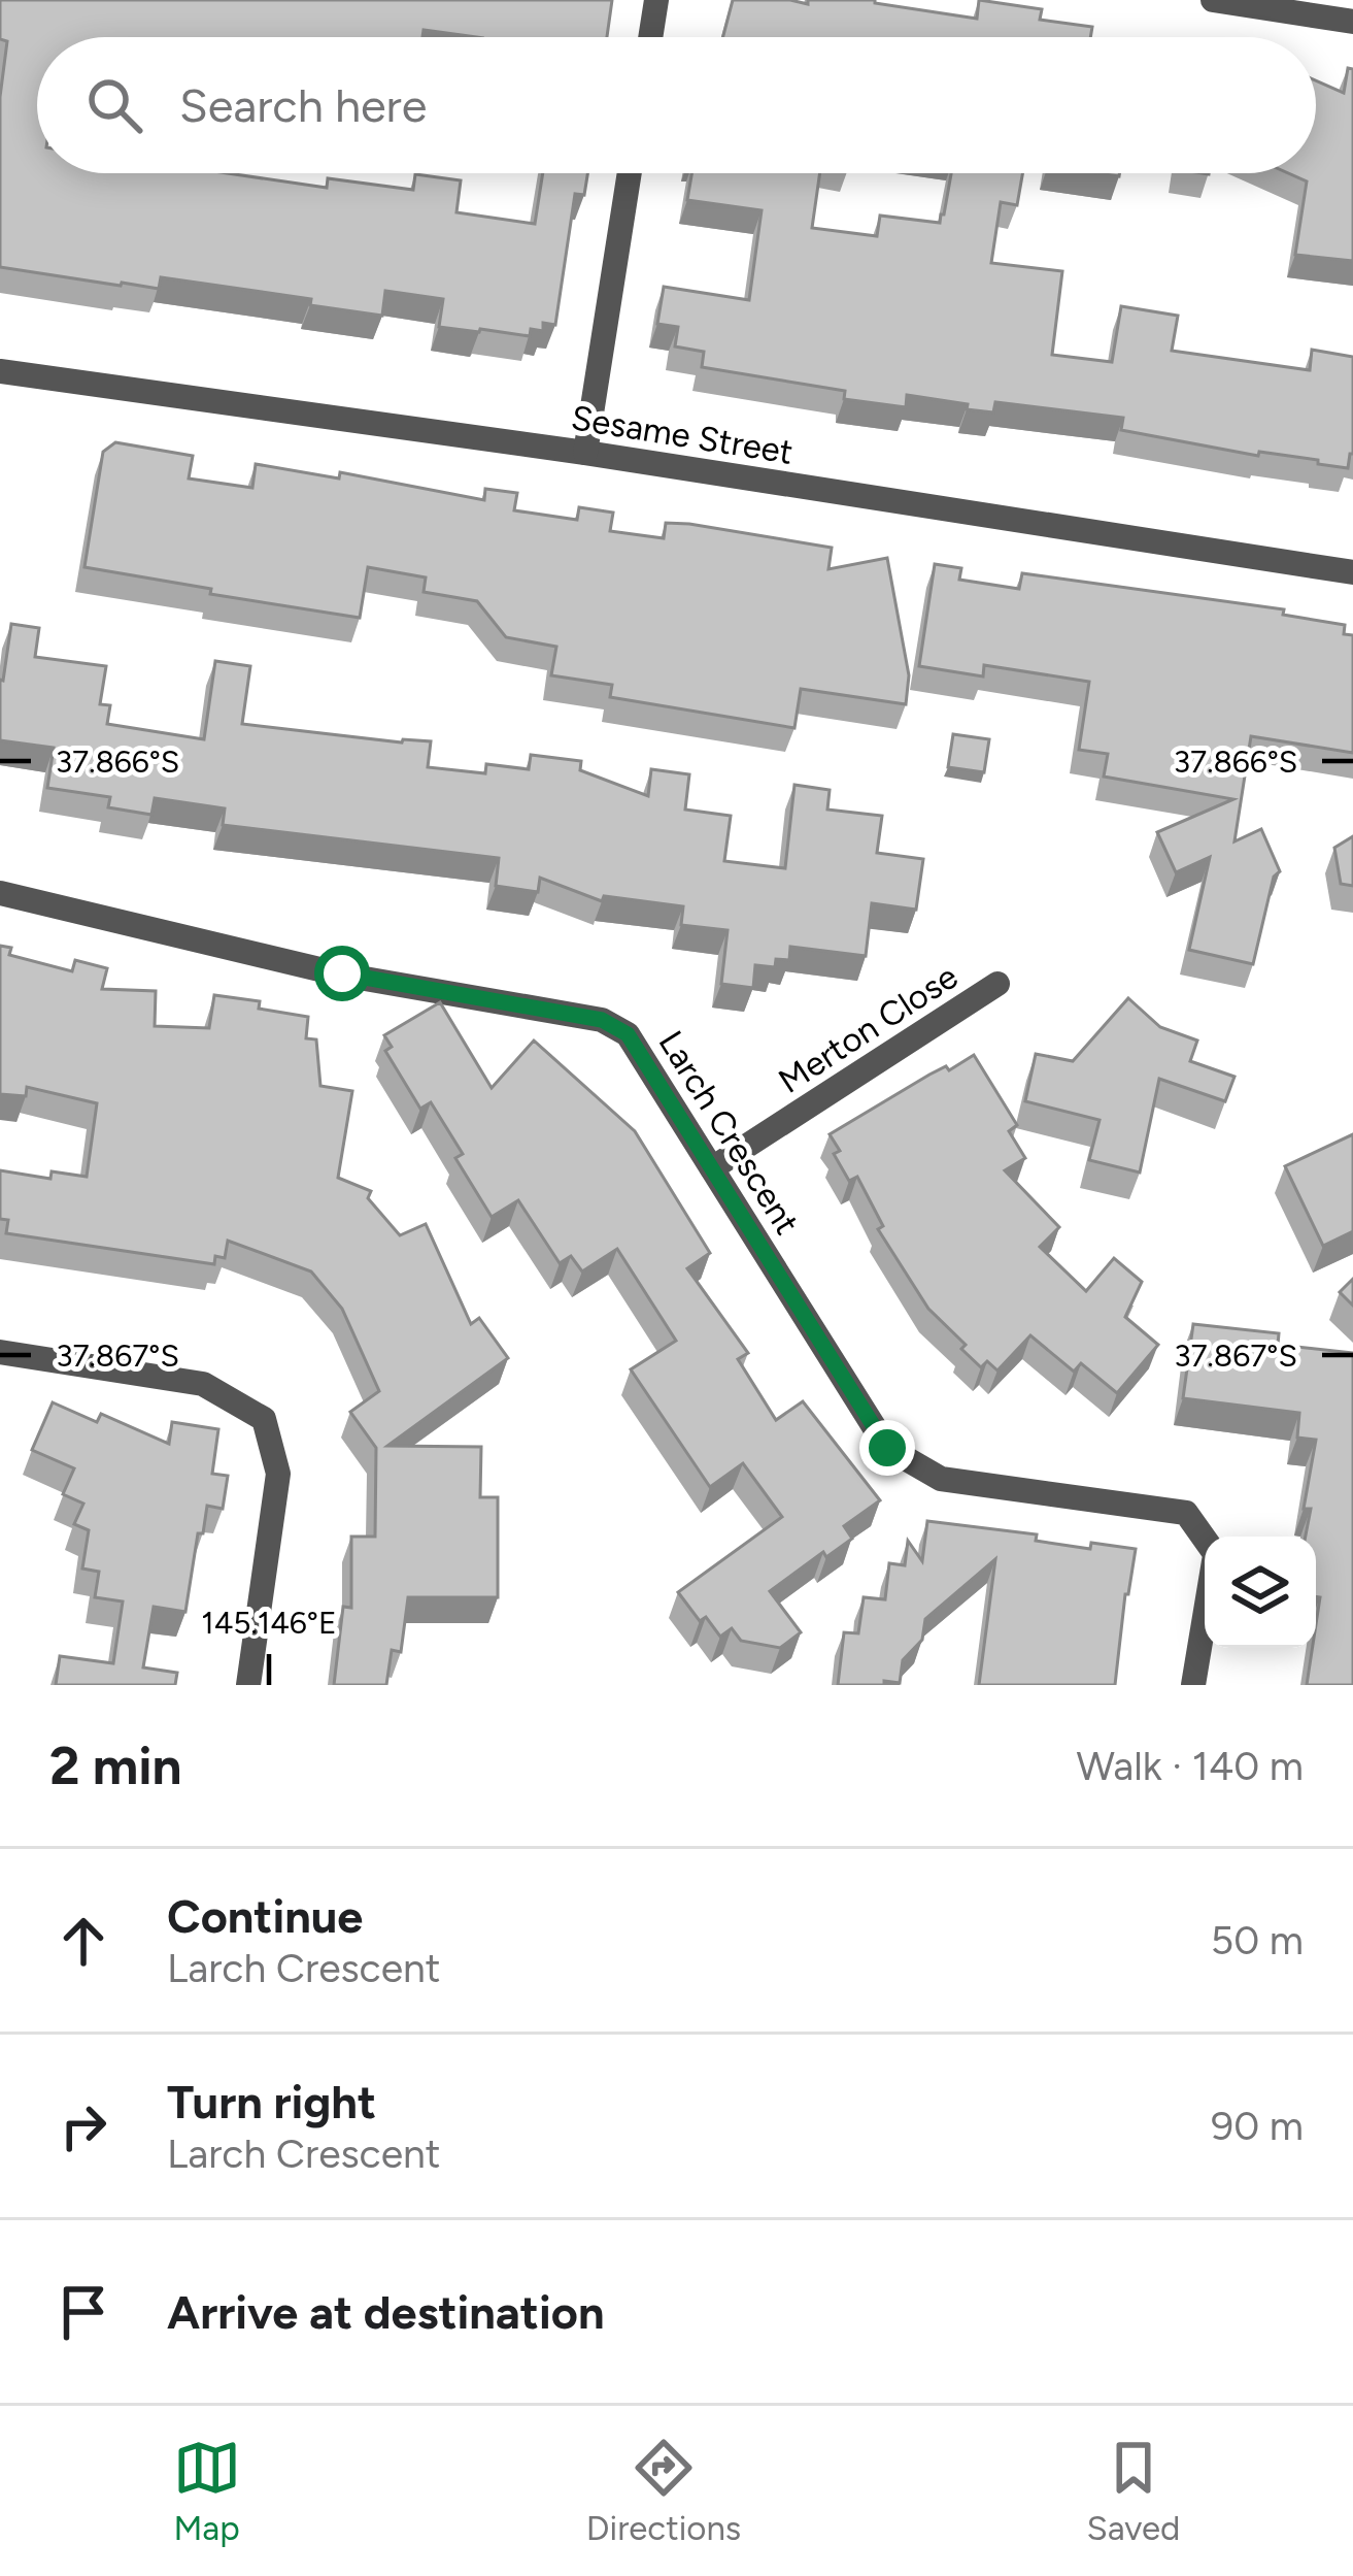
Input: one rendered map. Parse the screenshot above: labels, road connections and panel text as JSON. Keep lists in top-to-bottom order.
{
  "streets": {
    "street": ["Sesame Street", "Merton Close", "Larch Crescent"]
  },
  "crossings": [
    ["Merton Close", "Larch Crescent"]
  ],
  "page": {
    "search": "Search here",
    "heading": ["2 min", "Walk · 140 m"],
    "list": [
      ["Continue", "Larch Crescent", "50 m"],
      ["Turn right", "Larch Crescent", "90 m"],
      "Arrive at destination"
    ],
    "nav": ["Map", "Directions", "Saved"]
  },
  "coordinates": ["37.866°S", "37.867°S", "145.146°E"]
}
